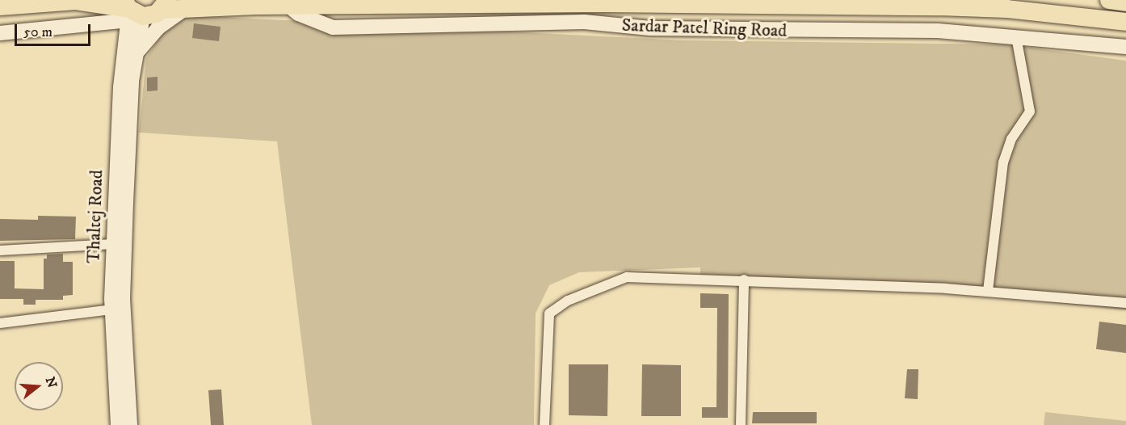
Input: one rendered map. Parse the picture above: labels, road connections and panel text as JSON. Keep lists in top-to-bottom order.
{
  "streets": {
    "highway": ["Sardar Patel Ring Road"],
    "street": ["Thaltej Road"]
  },
  "crossings": [
    ["Sardar Patel Ring Road", "Thaltej Road"]
  ],
  "scale_bar": "50 m",
  "north": "right"
}
